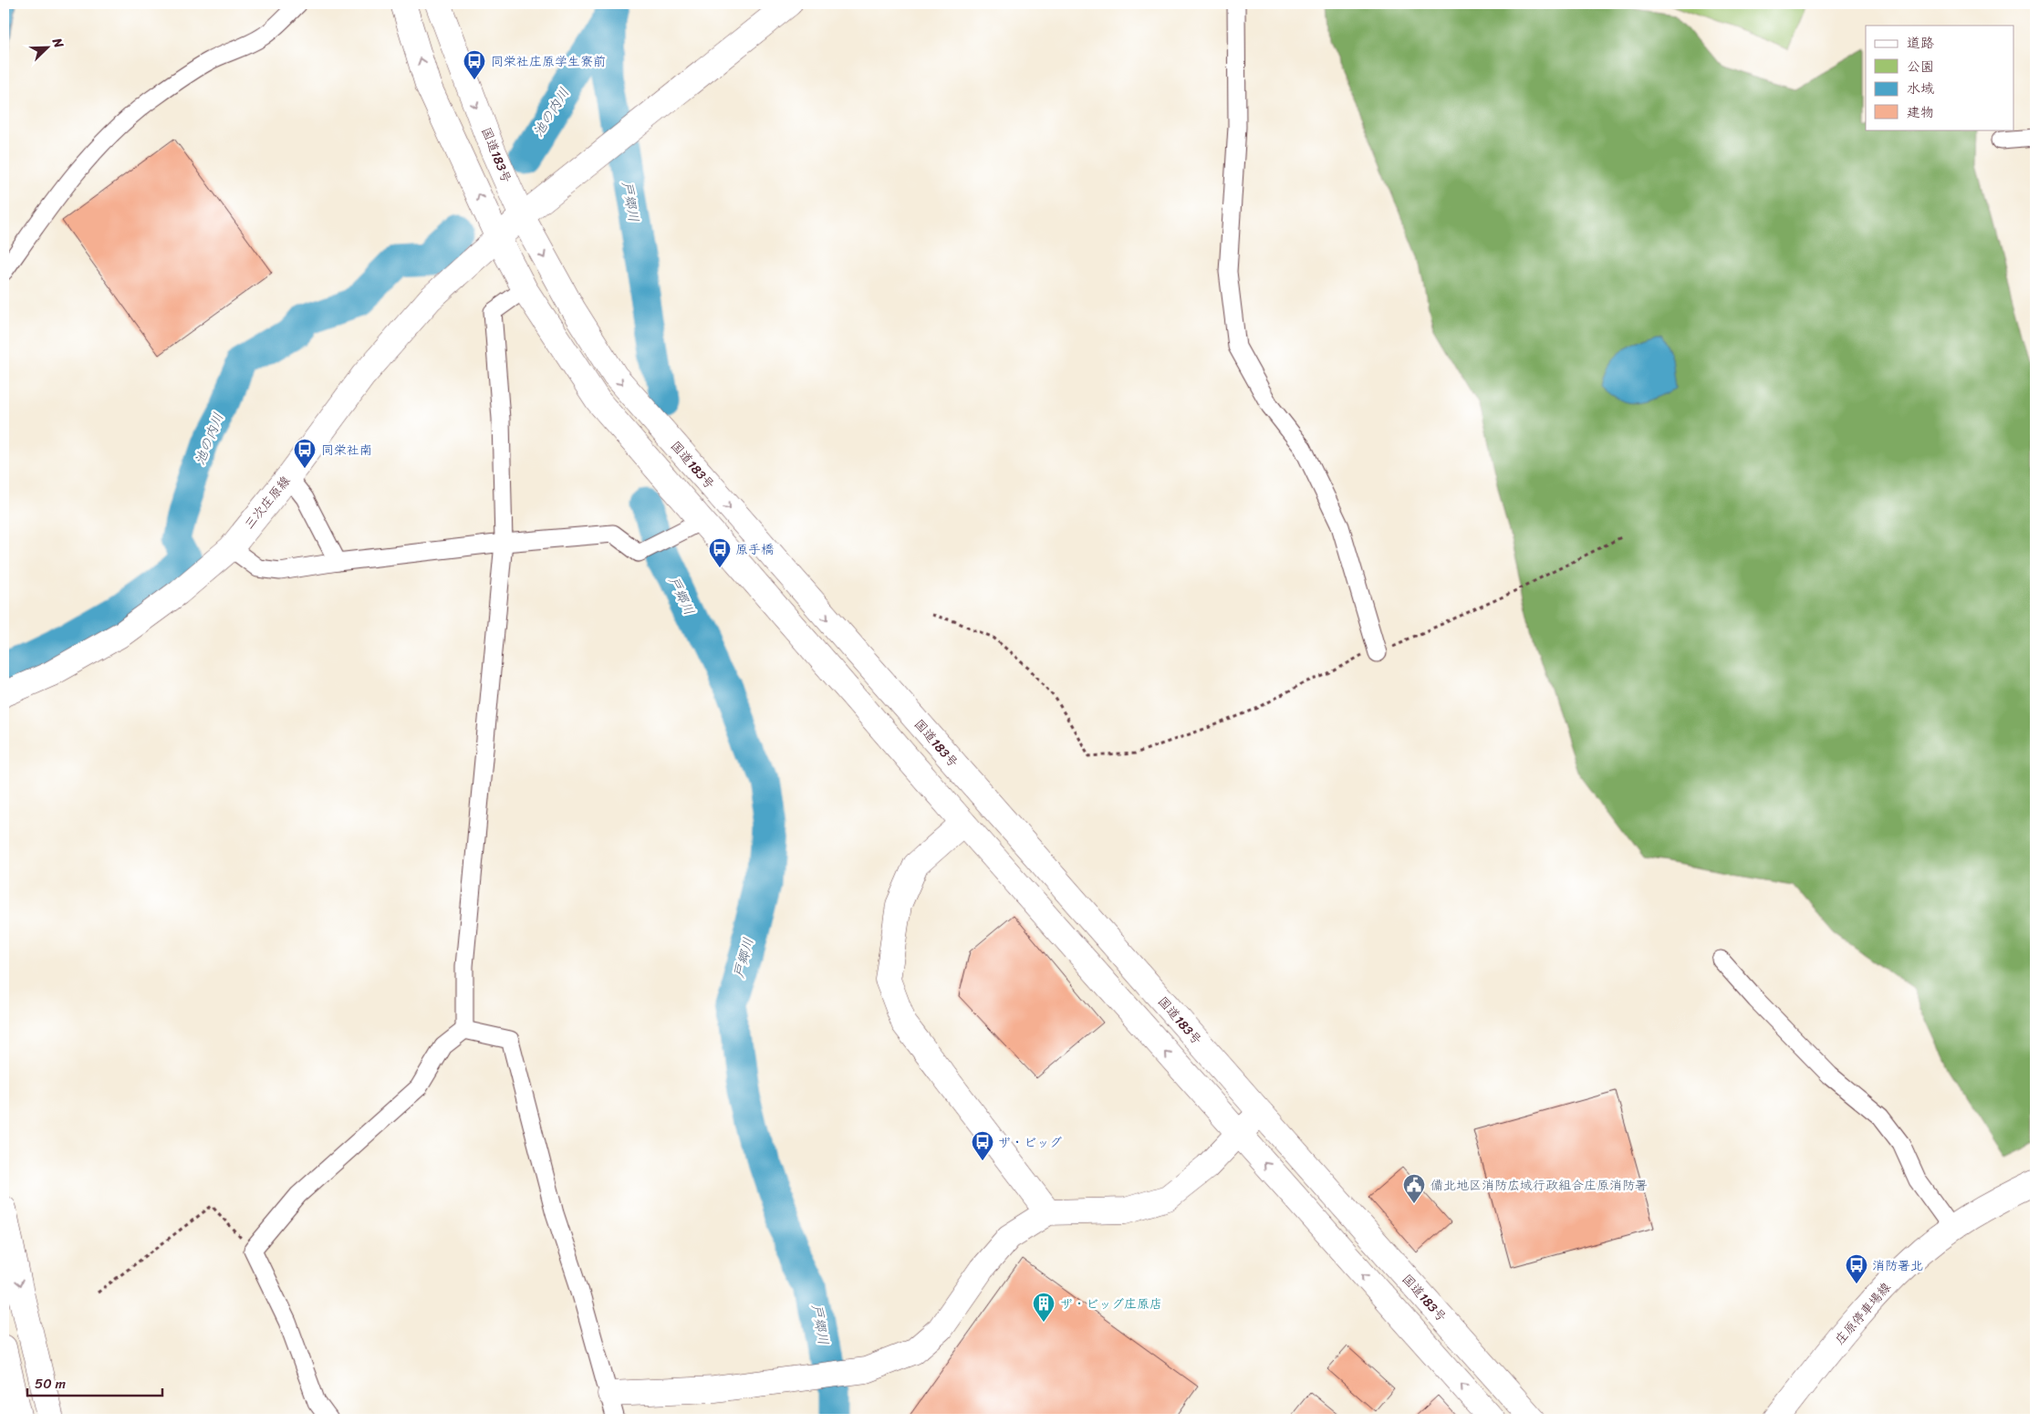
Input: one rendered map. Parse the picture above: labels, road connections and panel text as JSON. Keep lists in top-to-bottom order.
{
  "streets": {
    "main road": ["国道183号", "三次庄原線", "庄原停車場線"]
  },
  "crossings": [
    ["国道183号", "三次庄原線"]
  ],
  "water": ["池の内川", "戸郷川"],
  "places": {
    "bus stop": [
      "同栄社庄原学生寮前",
      "同栄社南",
      "原手橋",
      "ザ・ビッグ",
      "消防署北"
    ],
    "public building": ["備北地区消防広域行政組合庄原消防署"],
    "building": ["ザ・ビッグ庄原店"]
  },
  "legend": [
    "道路",
    "公園",
    "水域",
    "建物"
  ],
  "scale_bar": "50 m",
  "north": "top right"
}
